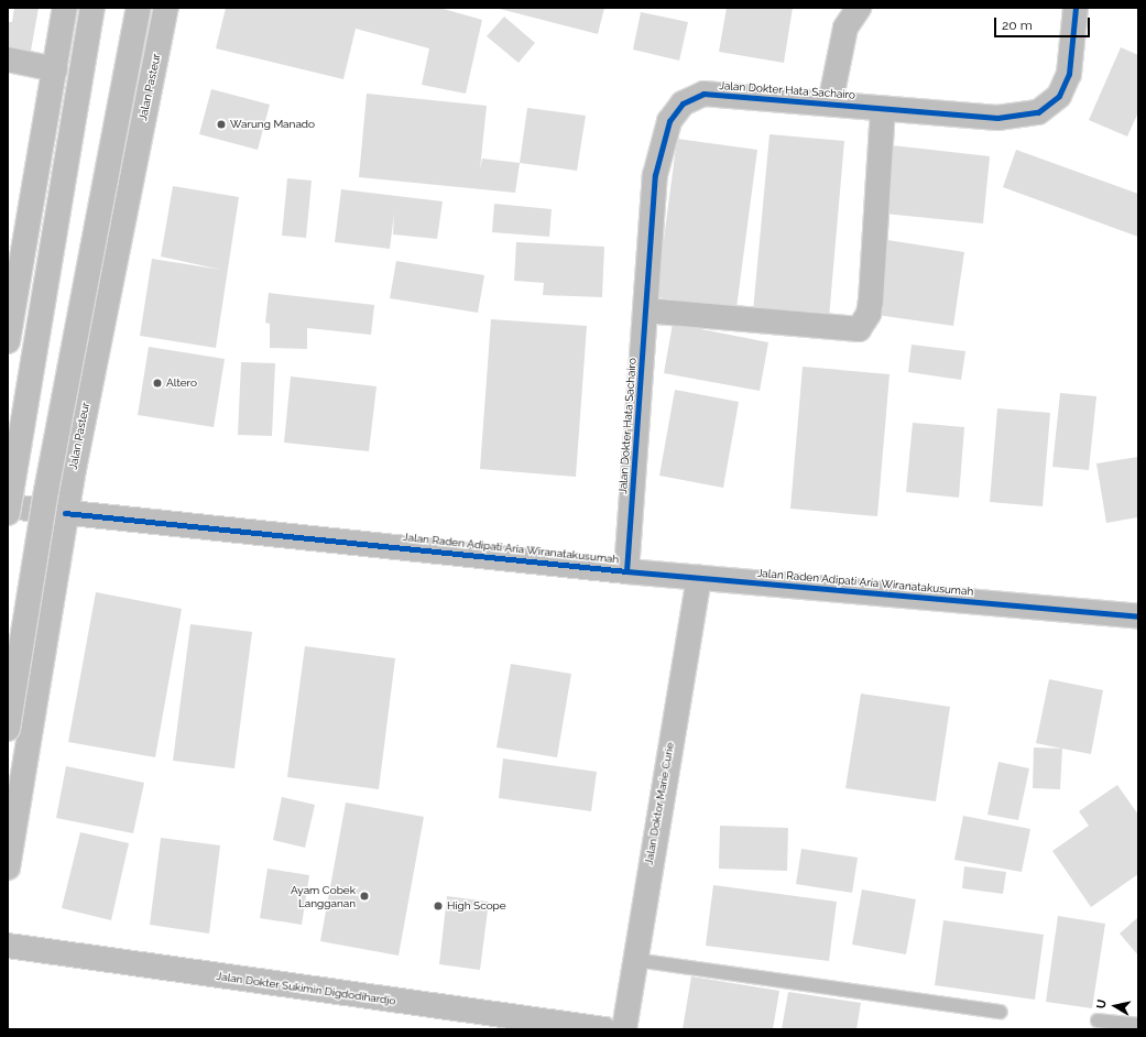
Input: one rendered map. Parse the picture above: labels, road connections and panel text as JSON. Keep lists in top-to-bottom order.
{
  "streets": {
    "main road": [
      "Jalan Pasteur",
      "Jalan Dokter Hata Sachairo",
      "Jalan Raden Adipati Aria Wiranatakusumah",
      "Jalan Doktor Marie Curie",
      "Jalan Dokter Sukimin Digdodihardjo"
    ]
  },
  "crossings": [
    ["Jalan Pasteur", "Jalan Raden Adipati Aria Wiranatakusumah"],
    ["Jalan Dokter Hata Sachairo", "Jalan Raden Adipati Aria Wiranatakusumah"],
    ["Jalan Raden Adipati Aria Wiranatakusumah", "Jalan Doktor Marie Curie"]
  ],
  "places": [
    "Warung Manado",
    "Altero",
    "Ayam Cobek Langganan",
    "High Scope"
  ],
  "scale_bar": "20 m",
  "north": "left"
}
